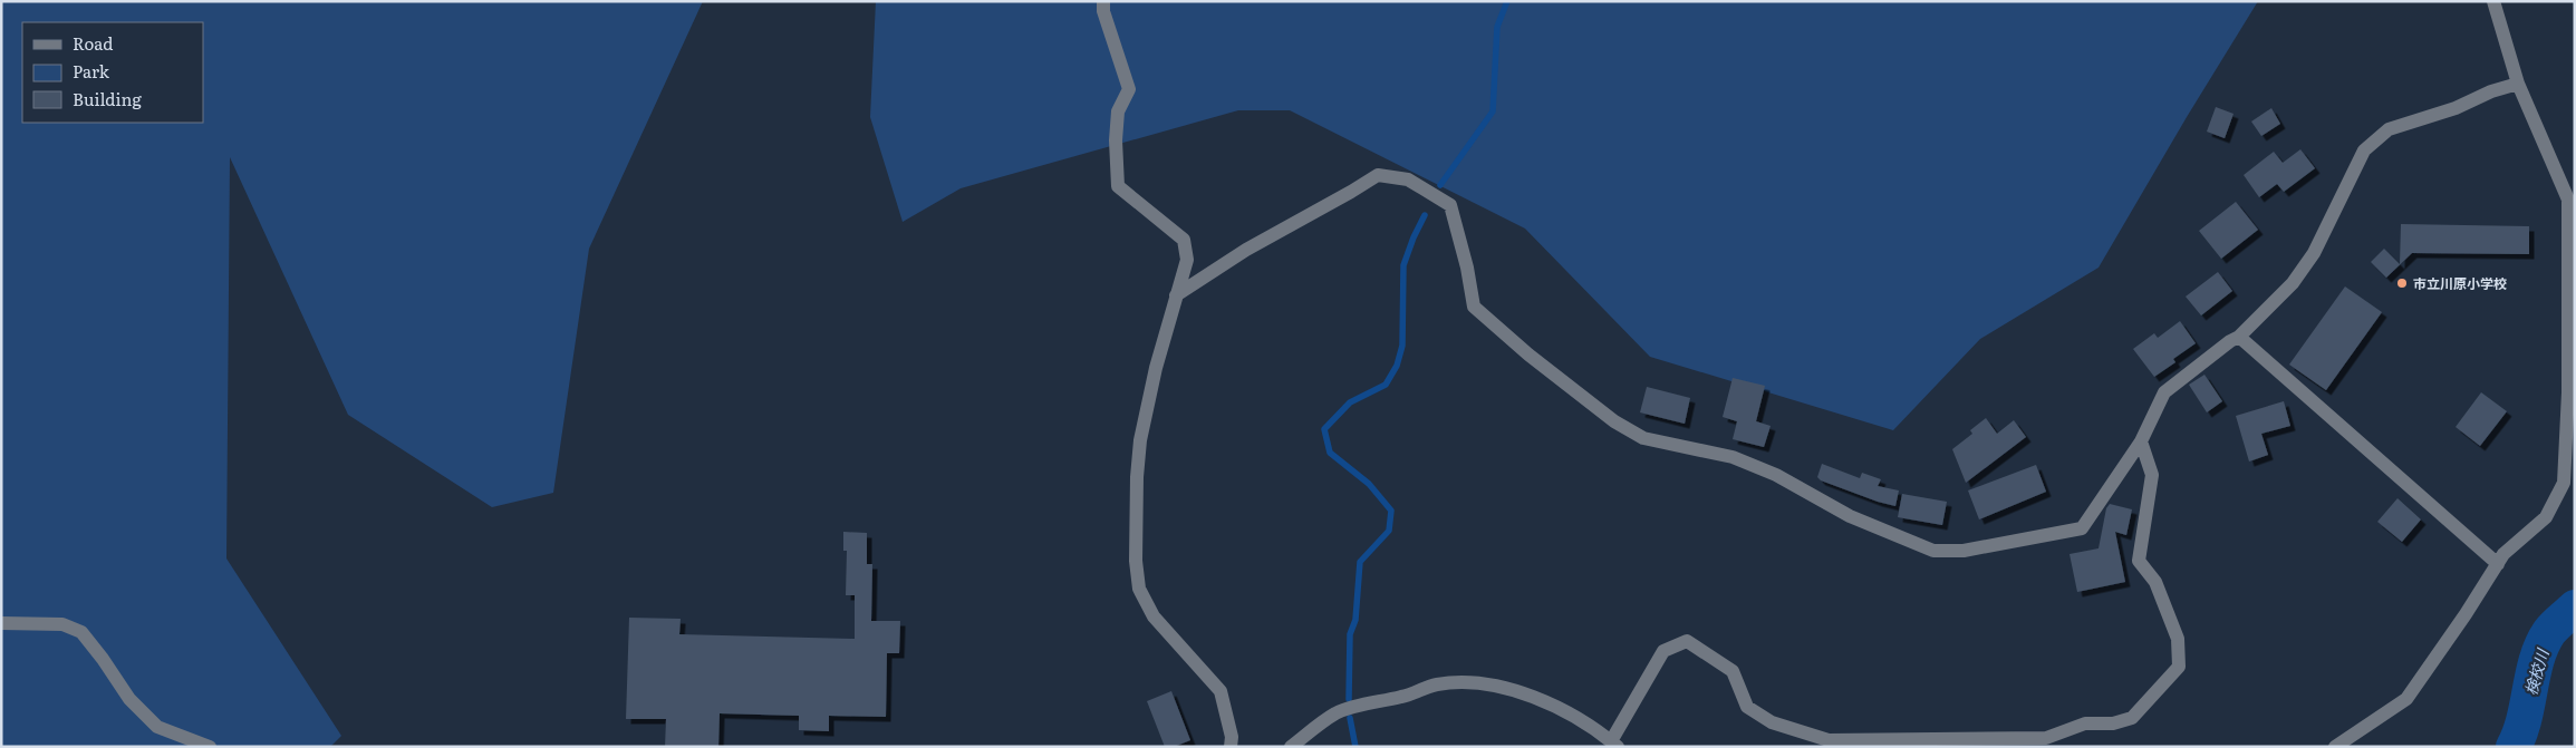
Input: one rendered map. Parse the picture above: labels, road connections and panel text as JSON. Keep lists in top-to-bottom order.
{
  "water": ["検校川"],
  "places": ["市立川原小学校"],
  "legend": ["Road", "Park", "Building"]
}
